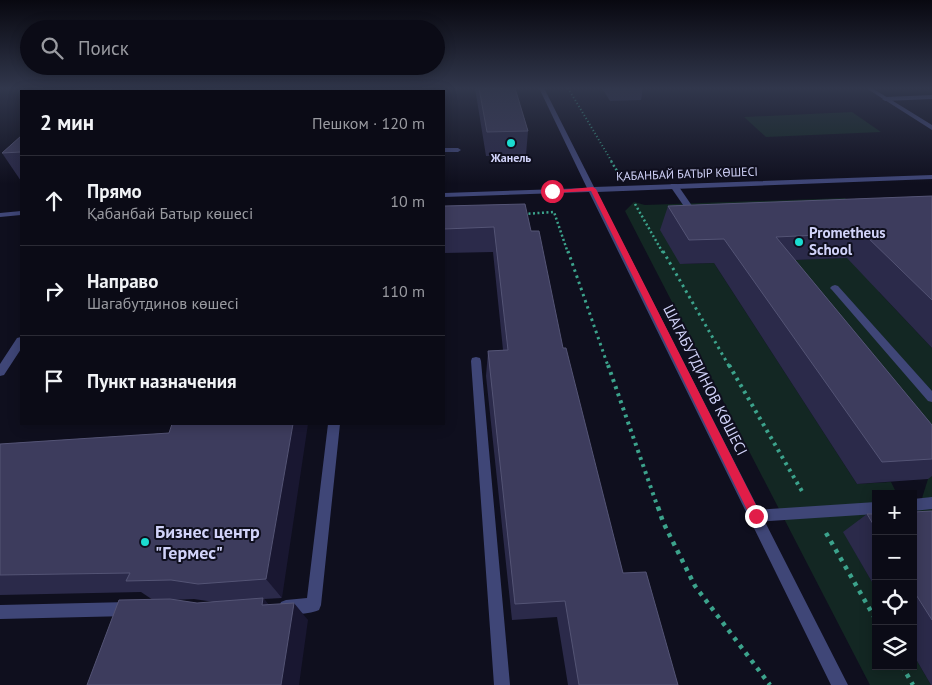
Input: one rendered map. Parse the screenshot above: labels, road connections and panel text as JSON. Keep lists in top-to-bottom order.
{
  "streets": {
    "street": ["ҚАБАНБАЙ БАТЫР КӨШЕСІ", "ШАГАБУТДИНОВ КӨШЕСІ"]
  },
  "crossings": [
    ["ҚАБАНБАЙ БАТЫР КӨШЕСІ", "ШАГАБУТДИНОВ КӨШЕСІ"]
  ],
  "places": ["Жанель", "Prometheus School", "Бизнес центр \"Гермес\""],
  "page": {
    "search": "Поиск",
    "heading": ["2 мин", "Пешком · 120 m"],
    "list": [
      ["Прямо", "Қабанбай Батыр көшесі", "10 m"],
      ["Направо", "Шагабутдинов көшесі", "110 m"],
      "Пункт назначения"
    ],
    "map_buttons": ["+", "−"]
  }
}
